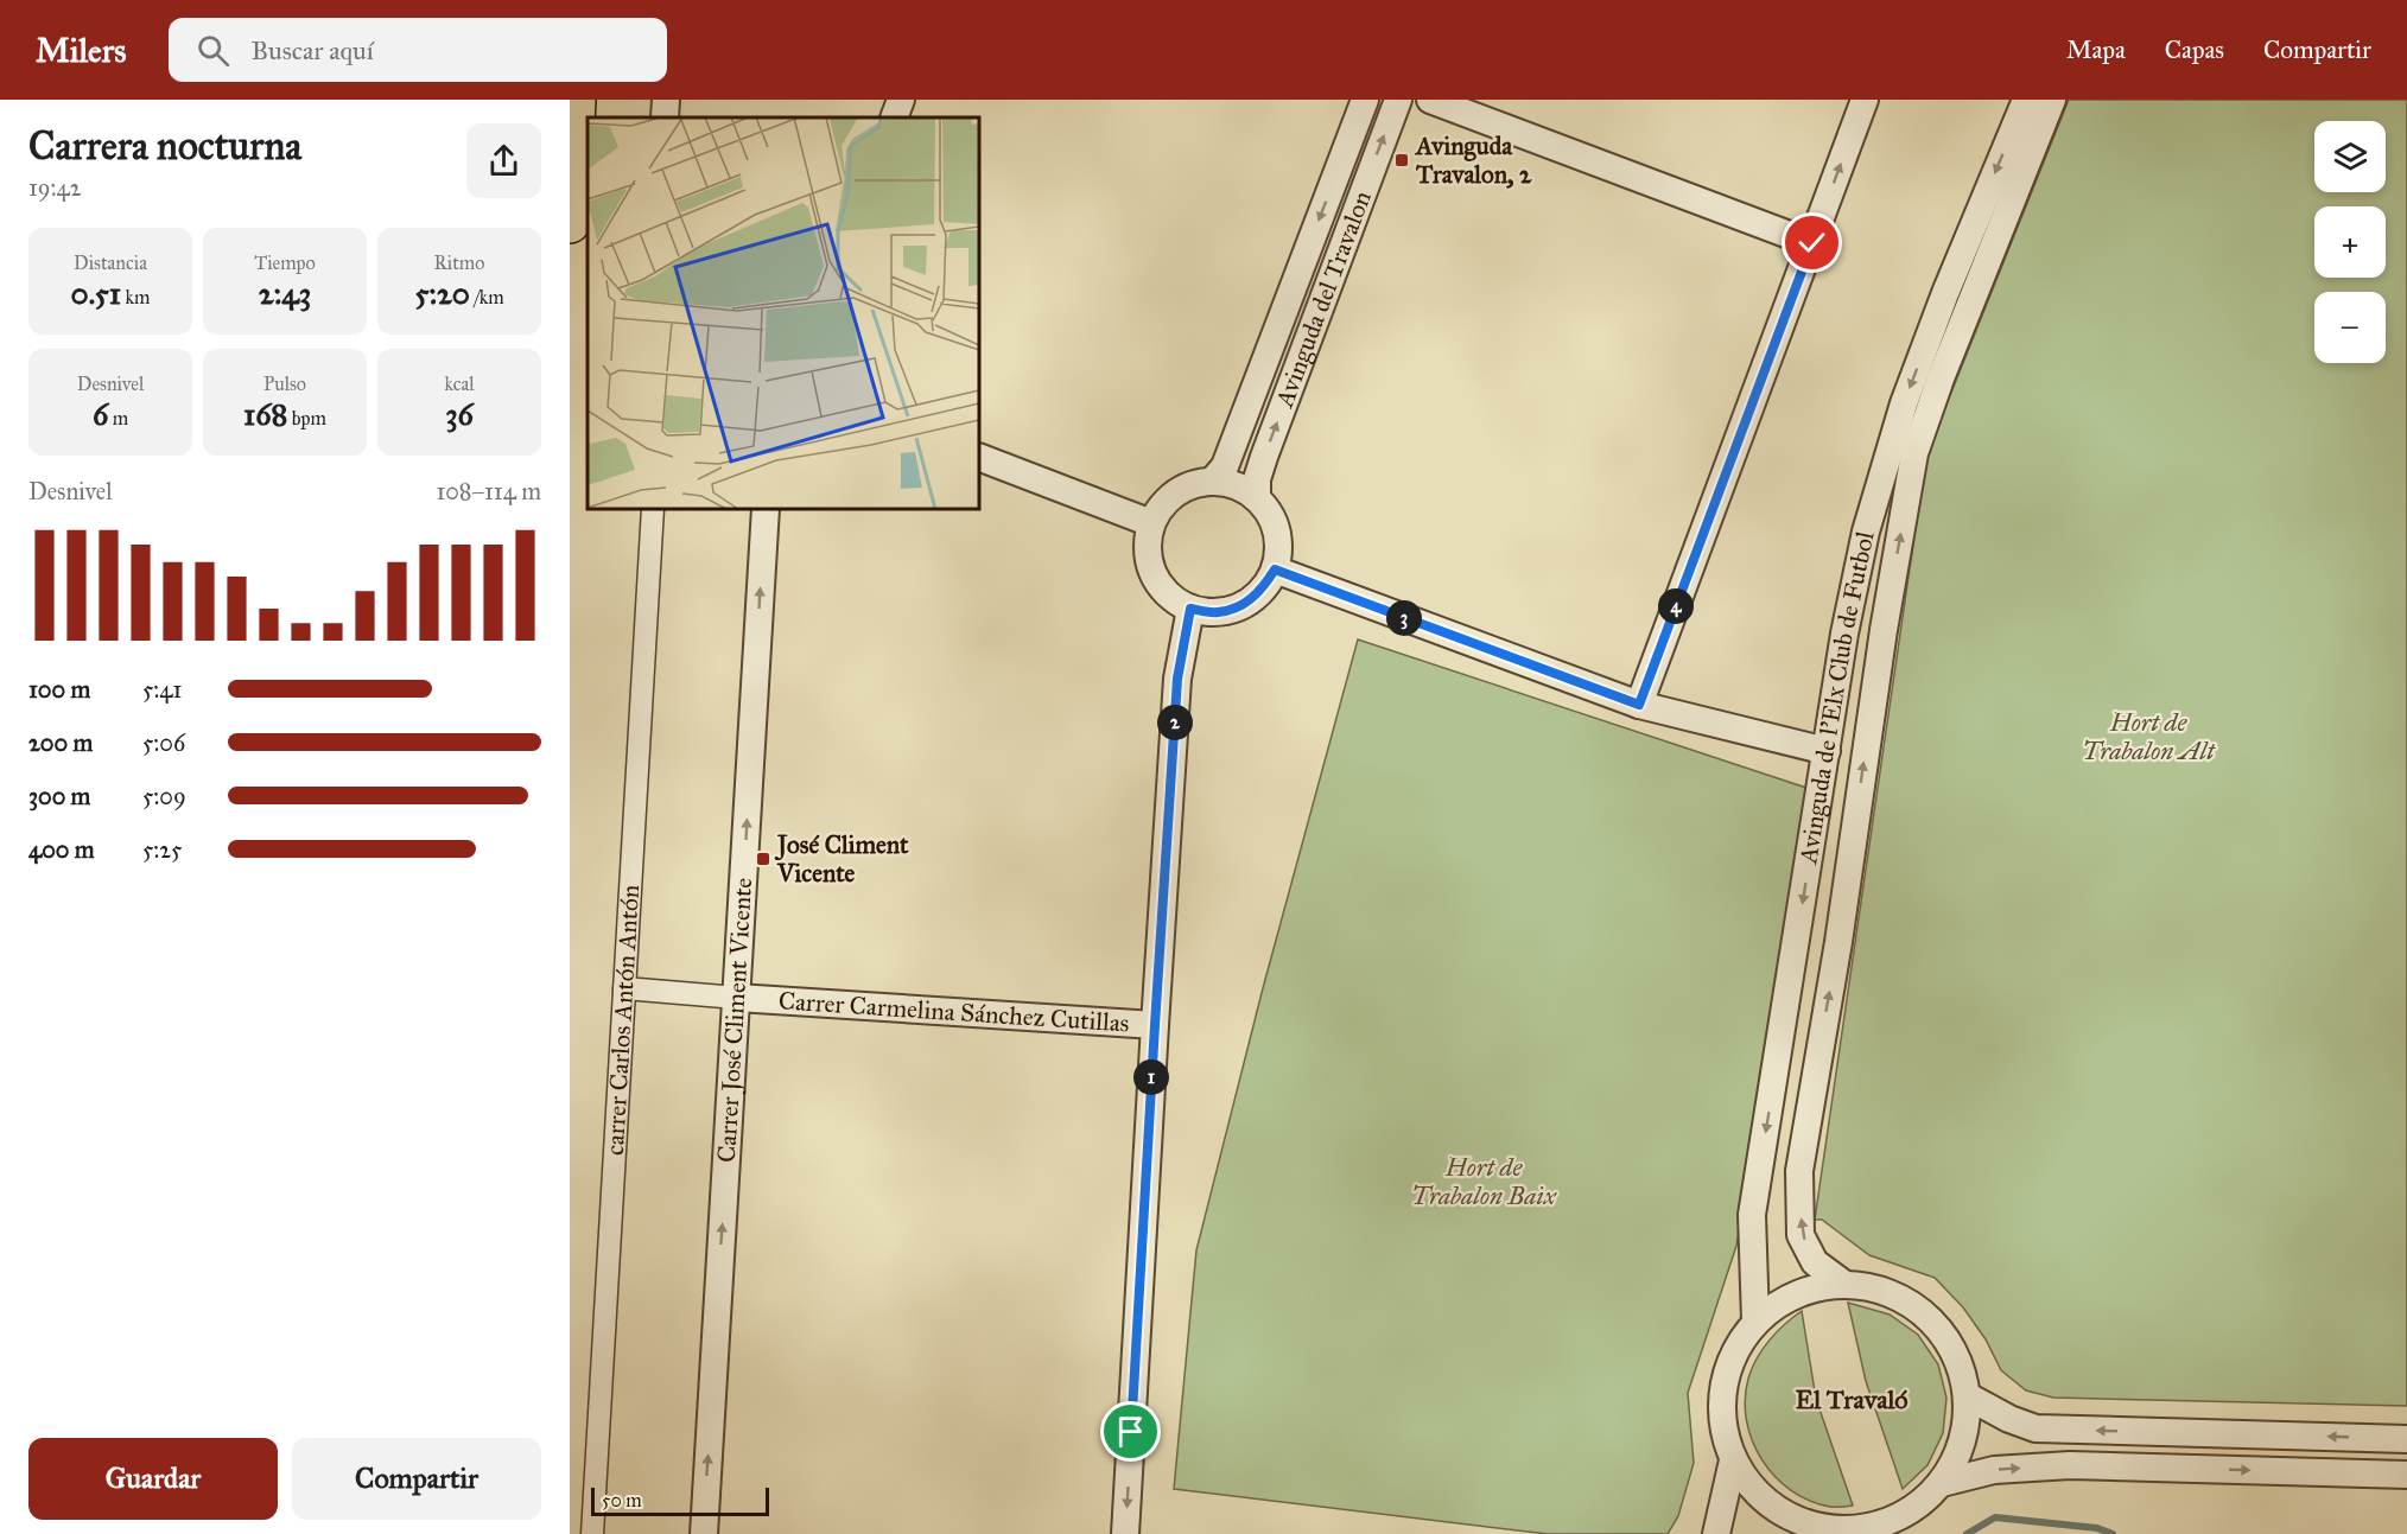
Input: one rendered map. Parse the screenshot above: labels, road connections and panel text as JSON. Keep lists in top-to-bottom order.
{
  "streets": {
    "street": [
      "Avinguda del Travalon",
      "Avinguda de l'Elx Club de Futbol",
      "Carrer Carmelina Sánchez Cutillas",
      "carrer Carlos Antón Antón",
      "Carrer José Climent Vicente"
    ]
  },
  "crossings": [
    ["Carrer Carmelina Sánchez Cutillas", "carrer Carlos Antón Antón"],
    ["Carrer Carmelina Sánchez Cutillas", "Carrer José Climent Vicente"]
  ],
  "one_way": ["Carrer José Climent Vicente"],
  "districts": ["El Travaló"],
  "parks": ["Hort de Trabalon Alt", "Hort de Trabalon Baix"],
  "places": {
    "transit": ["Avinguda Travalon, 2", "José Climent Vicente"]
  },
  "scale_bar": "50 m",
  "page": {
    "header": "Milers",
    "search": "Buscar aquí",
    "nav": ["Mapa", "Capas", "Compartir"],
    "heading": ["Carrera nocturna", "19:42"],
    "map_buttons": ["+", "−"],
    "stats": [
      ["Distancia", "0.51 km"],
      ["Tiempo", "2:43"],
      ["Ritmo", "5:20 /km"],
      ["Desnivel", "6 m"],
      ["Pulso", "168 bpm"],
      ["kcal", "36"]
    ],
    "chart": ["Desnivel", "108–114 m"],
    "pins": [
      "4",
      "3",
      "2",
      "1"
    ],
    "list": [
      {
        "name": "100 m",
        "note": "5:41"
      },
      {
        "name": "200 m",
        "note": "5:06"
      },
      {
        "name": "300 m",
        "note": "5:09"
      },
      {
        "name": "400 m",
        "note": "5:25"
      }
    ],
    "buttons": ["Guardar", "Compartir"],
    "scale": "50 m"
  }
}
